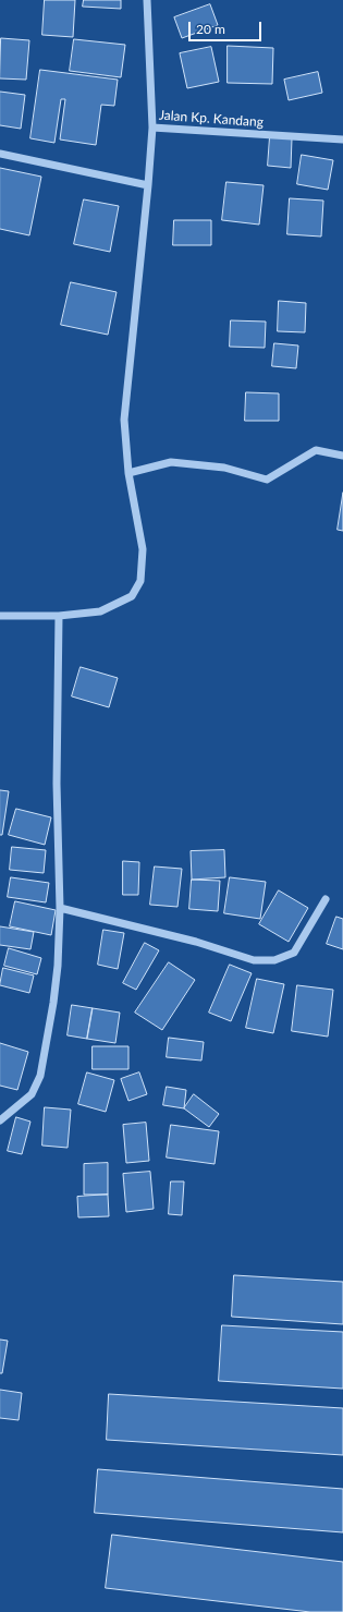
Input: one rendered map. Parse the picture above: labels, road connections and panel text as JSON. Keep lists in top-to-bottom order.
{
  "streets": {
    "street": ["Jalan Kp. Kandang"]
  },
  "scale_bar": "20 m"
}
